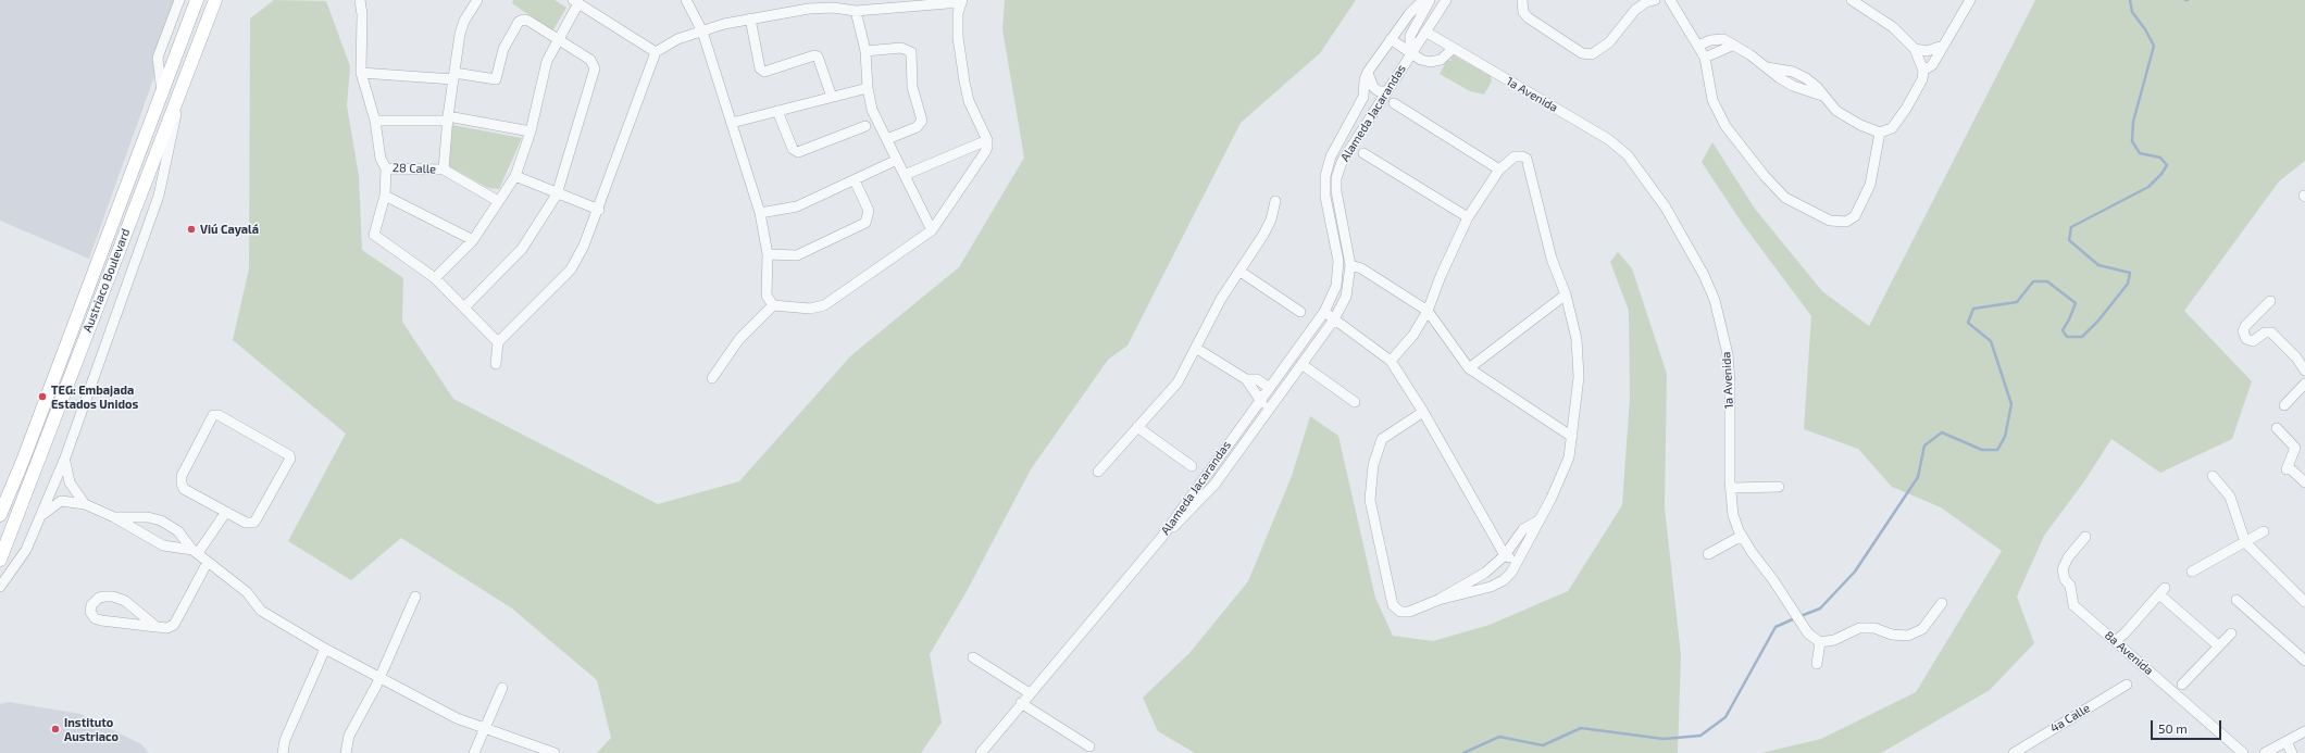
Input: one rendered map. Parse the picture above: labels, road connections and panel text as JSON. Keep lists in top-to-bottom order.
{
  "streets": {
    "main road": ["Austriaco Boulevard"],
    "street": [
      "1a Avenida",
      "Alameda Jacarandas",
      "28 Calle",
      "8a Avenida",
      "4a Calle"
    ]
  },
  "crossings": [
    ["1a Avenida", "Alameda Jacarandas"]
  ],
  "places": ["Viú Cayalá", "TEG: Embajada Estados Unidos", "Instituto Austriaco"],
  "scale_bar": "50 m"
}
